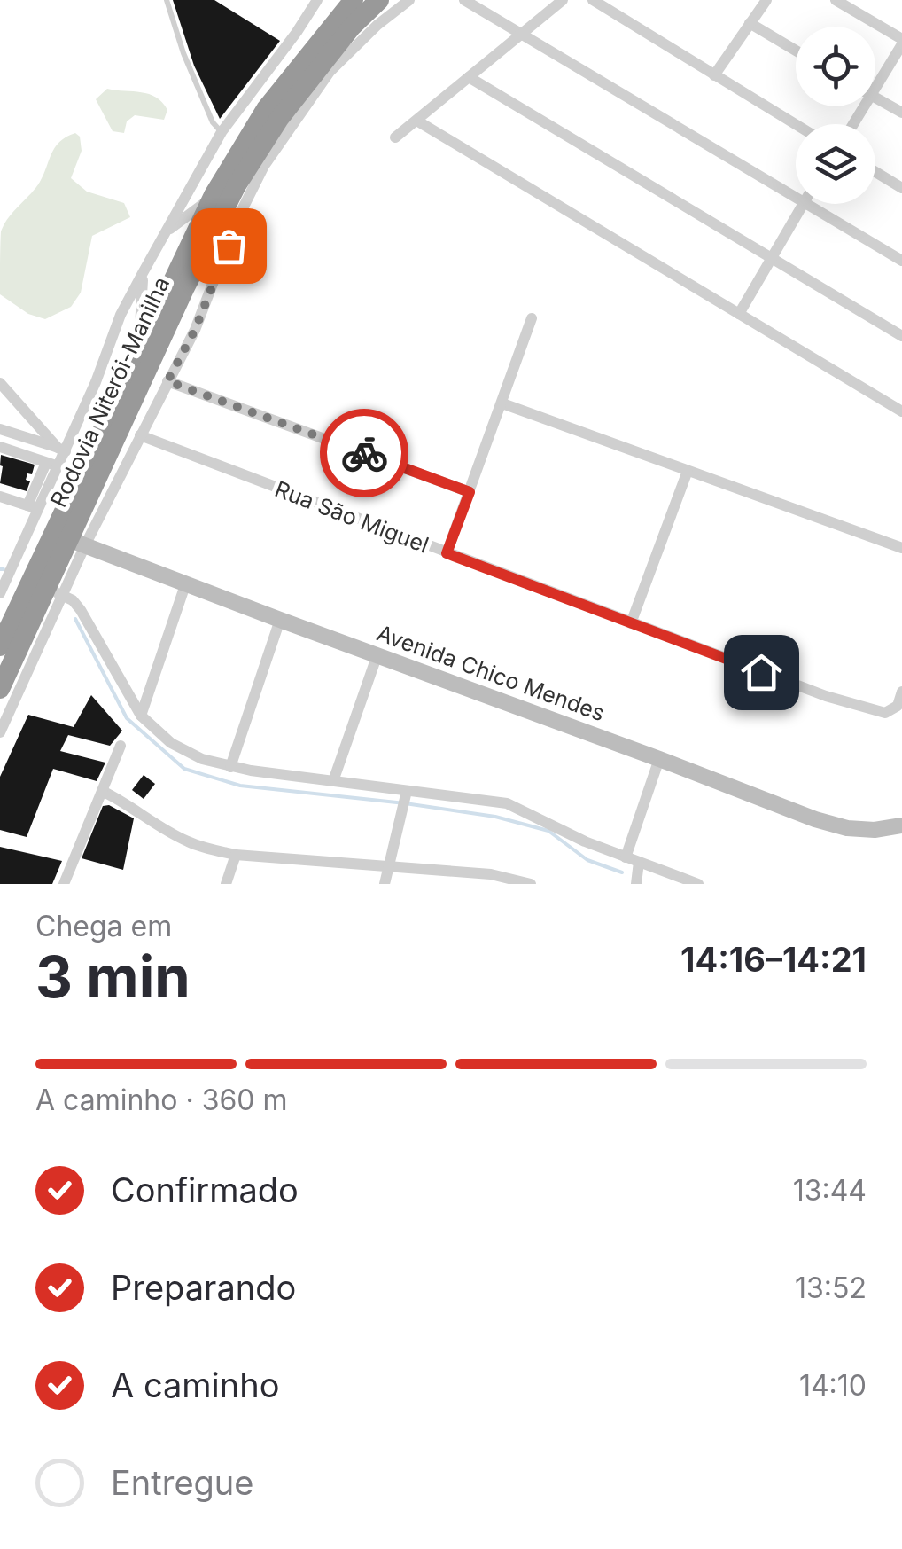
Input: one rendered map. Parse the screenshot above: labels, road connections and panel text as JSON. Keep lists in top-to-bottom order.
{
  "streets": {
    "highway": ["Rodovia Niterói-Manilha"],
    "street": ["Rua São Miguel", "Avenida Chico Mendes"]
  },
  "crossings": [
    ["Rodovia Niterói-Manilha", "Avenida Chico Mendes"]
  ],
  "page": {
    "heading": ["3 min", "Chega em", "14:16–14:21"],
    "bar": "A caminho · 360 m",
    "list": [
      ["Confirmado", "13:44"],
      ["Preparando", "13:52"],
      ["A caminho", "14:10"],
      "Entregue"
    ]
  }
}
